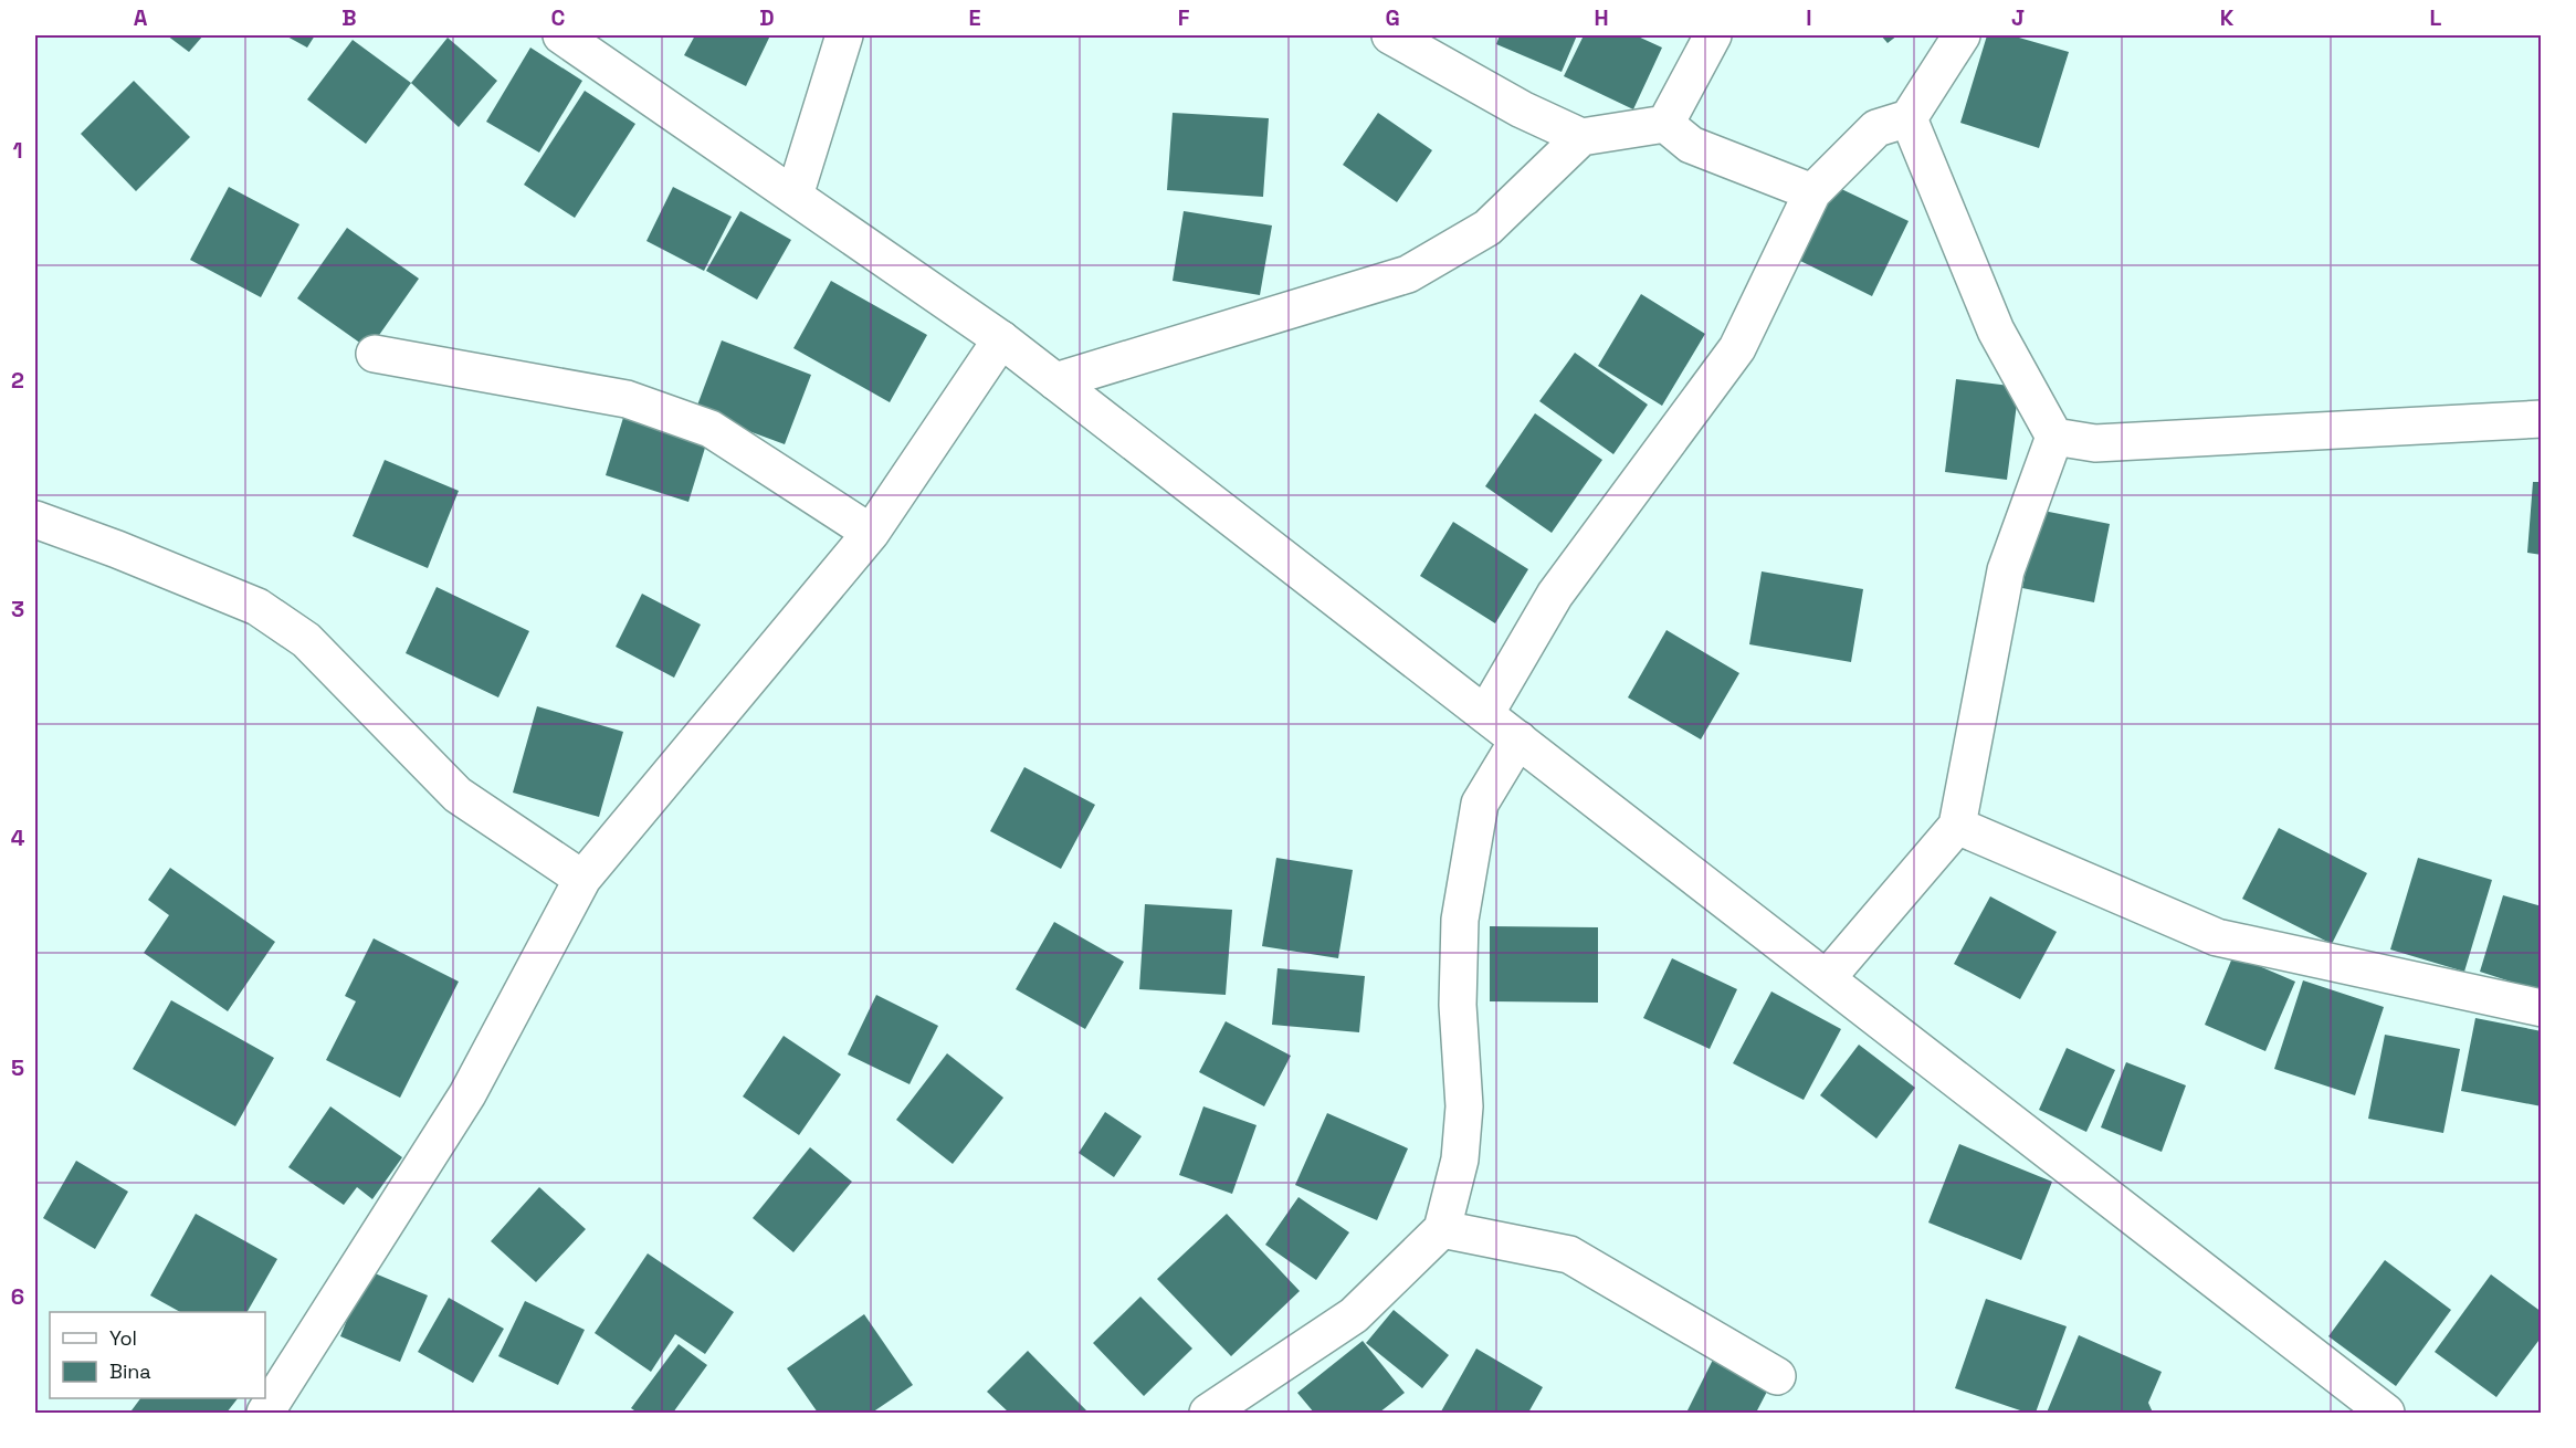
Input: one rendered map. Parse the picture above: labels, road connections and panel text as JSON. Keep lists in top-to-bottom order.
{
  "legend": ["Yol", "Bina"],
  "grid": {
    "columns": [
      "A",
      "B",
      "C",
      "D",
      "E",
      "F",
      "G",
      "H",
      "I",
      "J",
      "K",
      "L"
    ],
    "rows": [
      "1",
      "2",
      "3",
      "4",
      "5",
      "6"
    ]
  }
}
